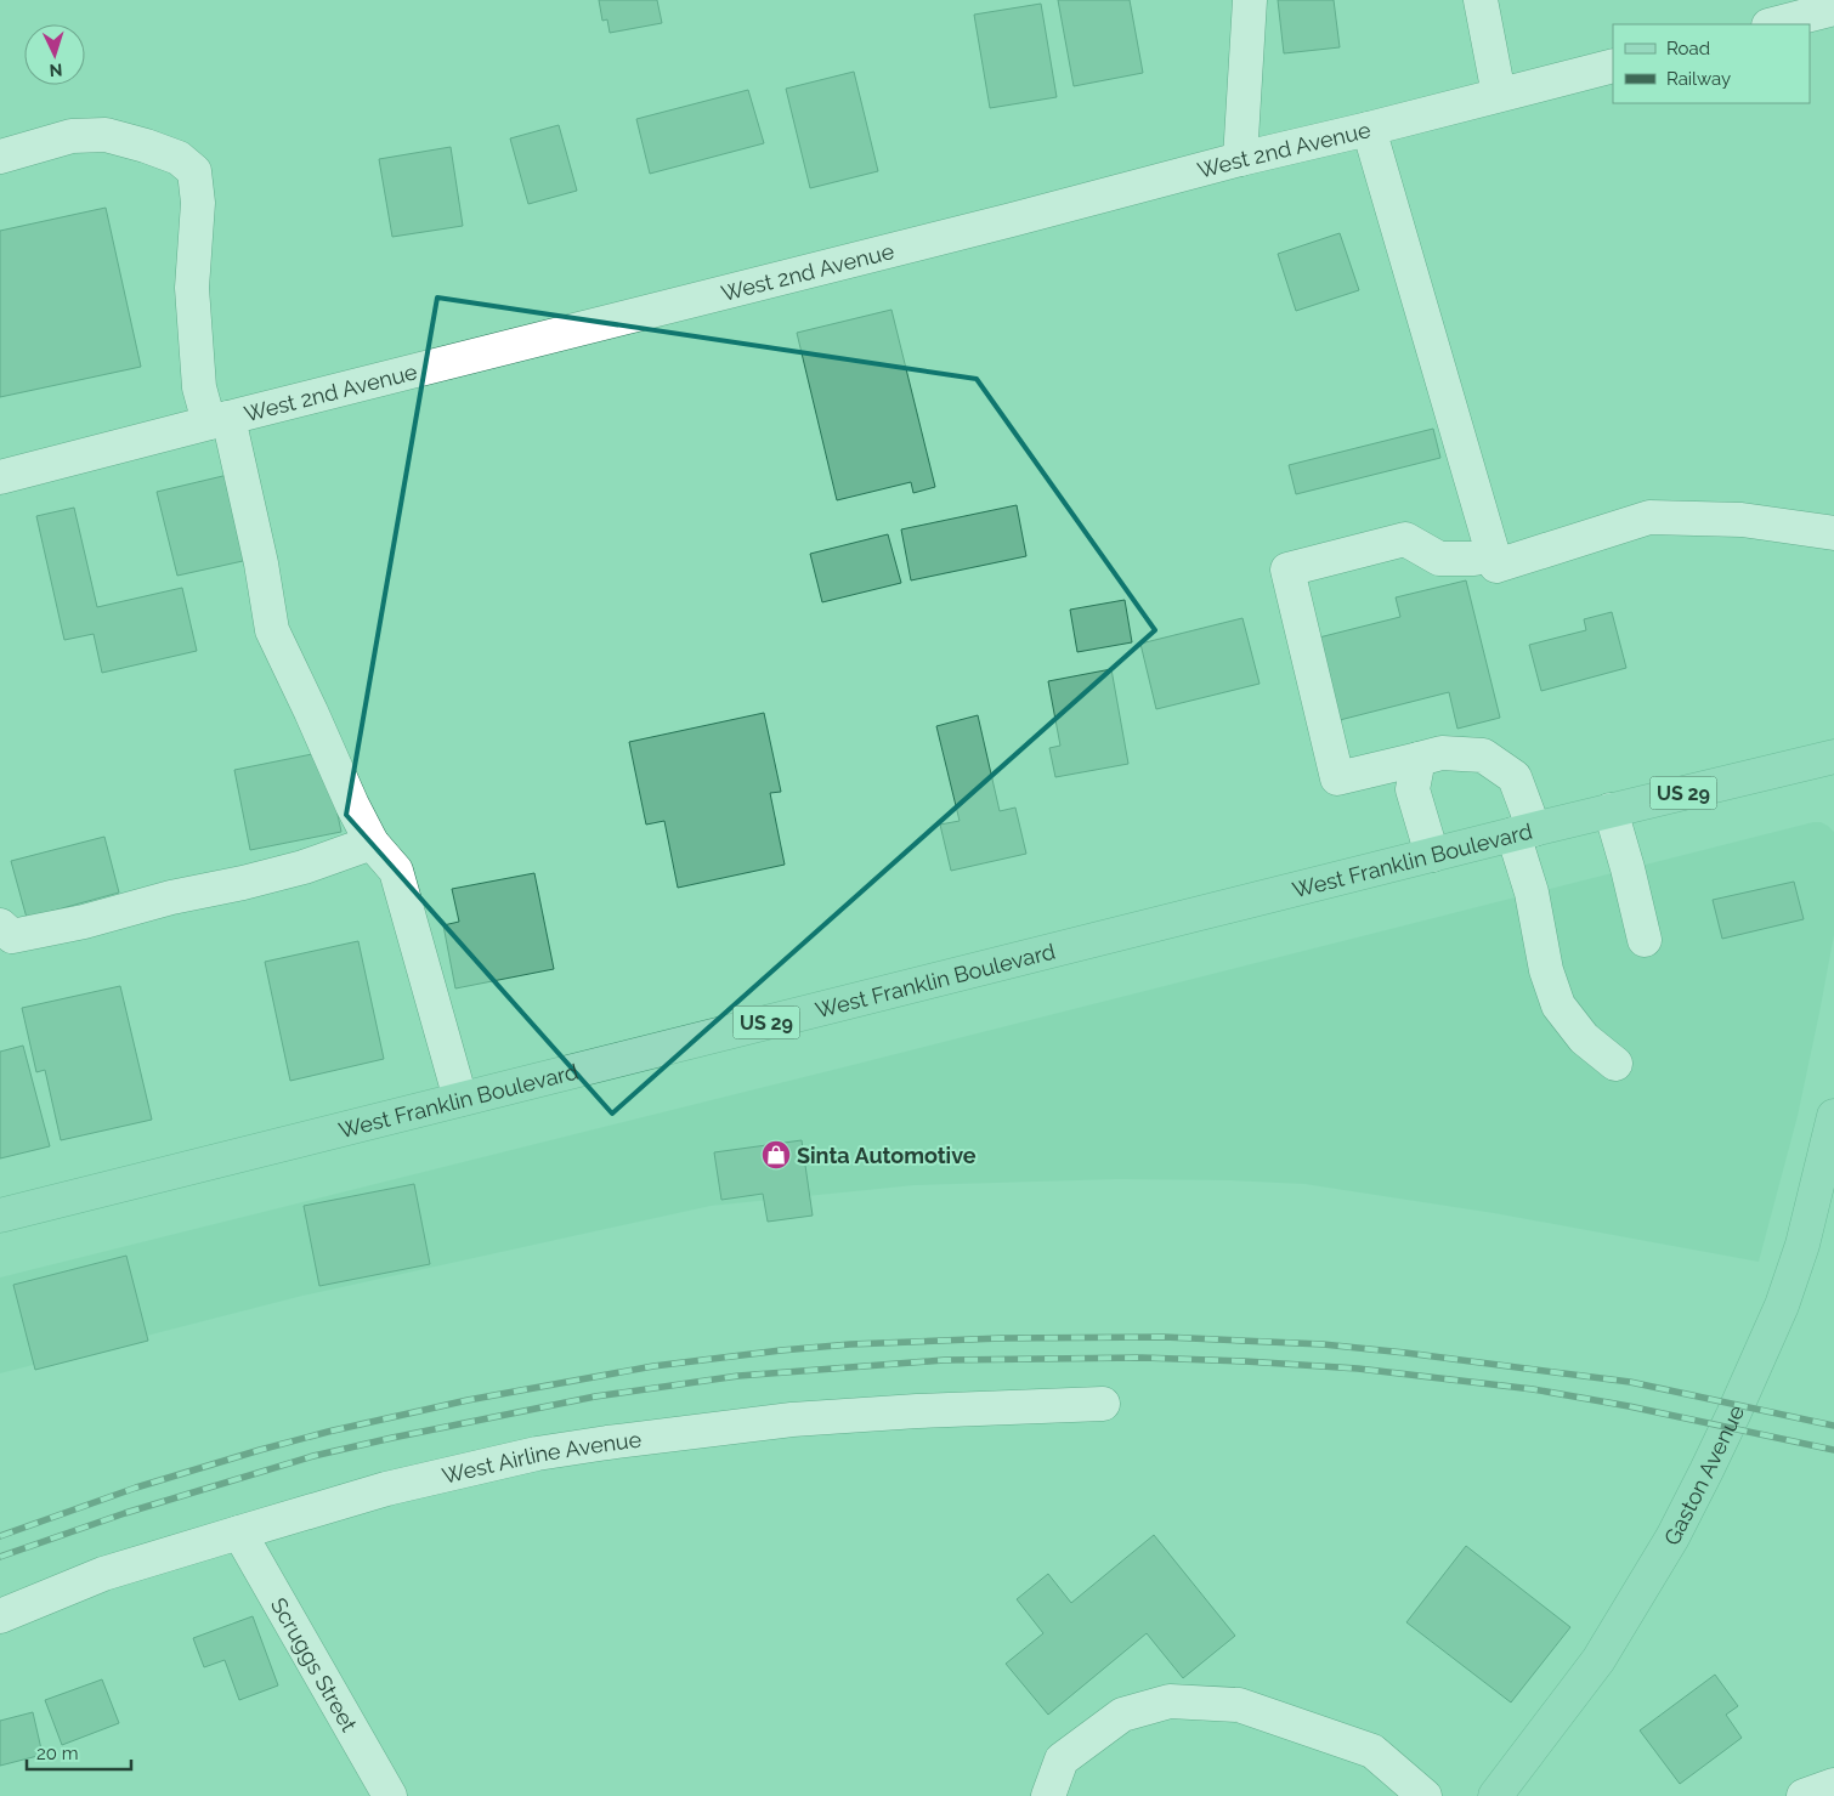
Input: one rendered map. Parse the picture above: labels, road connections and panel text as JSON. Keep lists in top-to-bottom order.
{
  "streets": {
    "main road": ["US 29", "West Franklin Boulevard", "Gaston Avenue"],
    "street": ["West 2nd Avenue", "West Airline Avenue", "Scruggs Street"]
  },
  "crossings": [
    ["West Airline Avenue", "Scruggs Street"]
  ],
  "places": {
    "shop": ["Sinta Automotive"]
  },
  "legend": ["Road", "Railway"],
  "scale_bar": "20 m",
  "north": "bottom"
}
